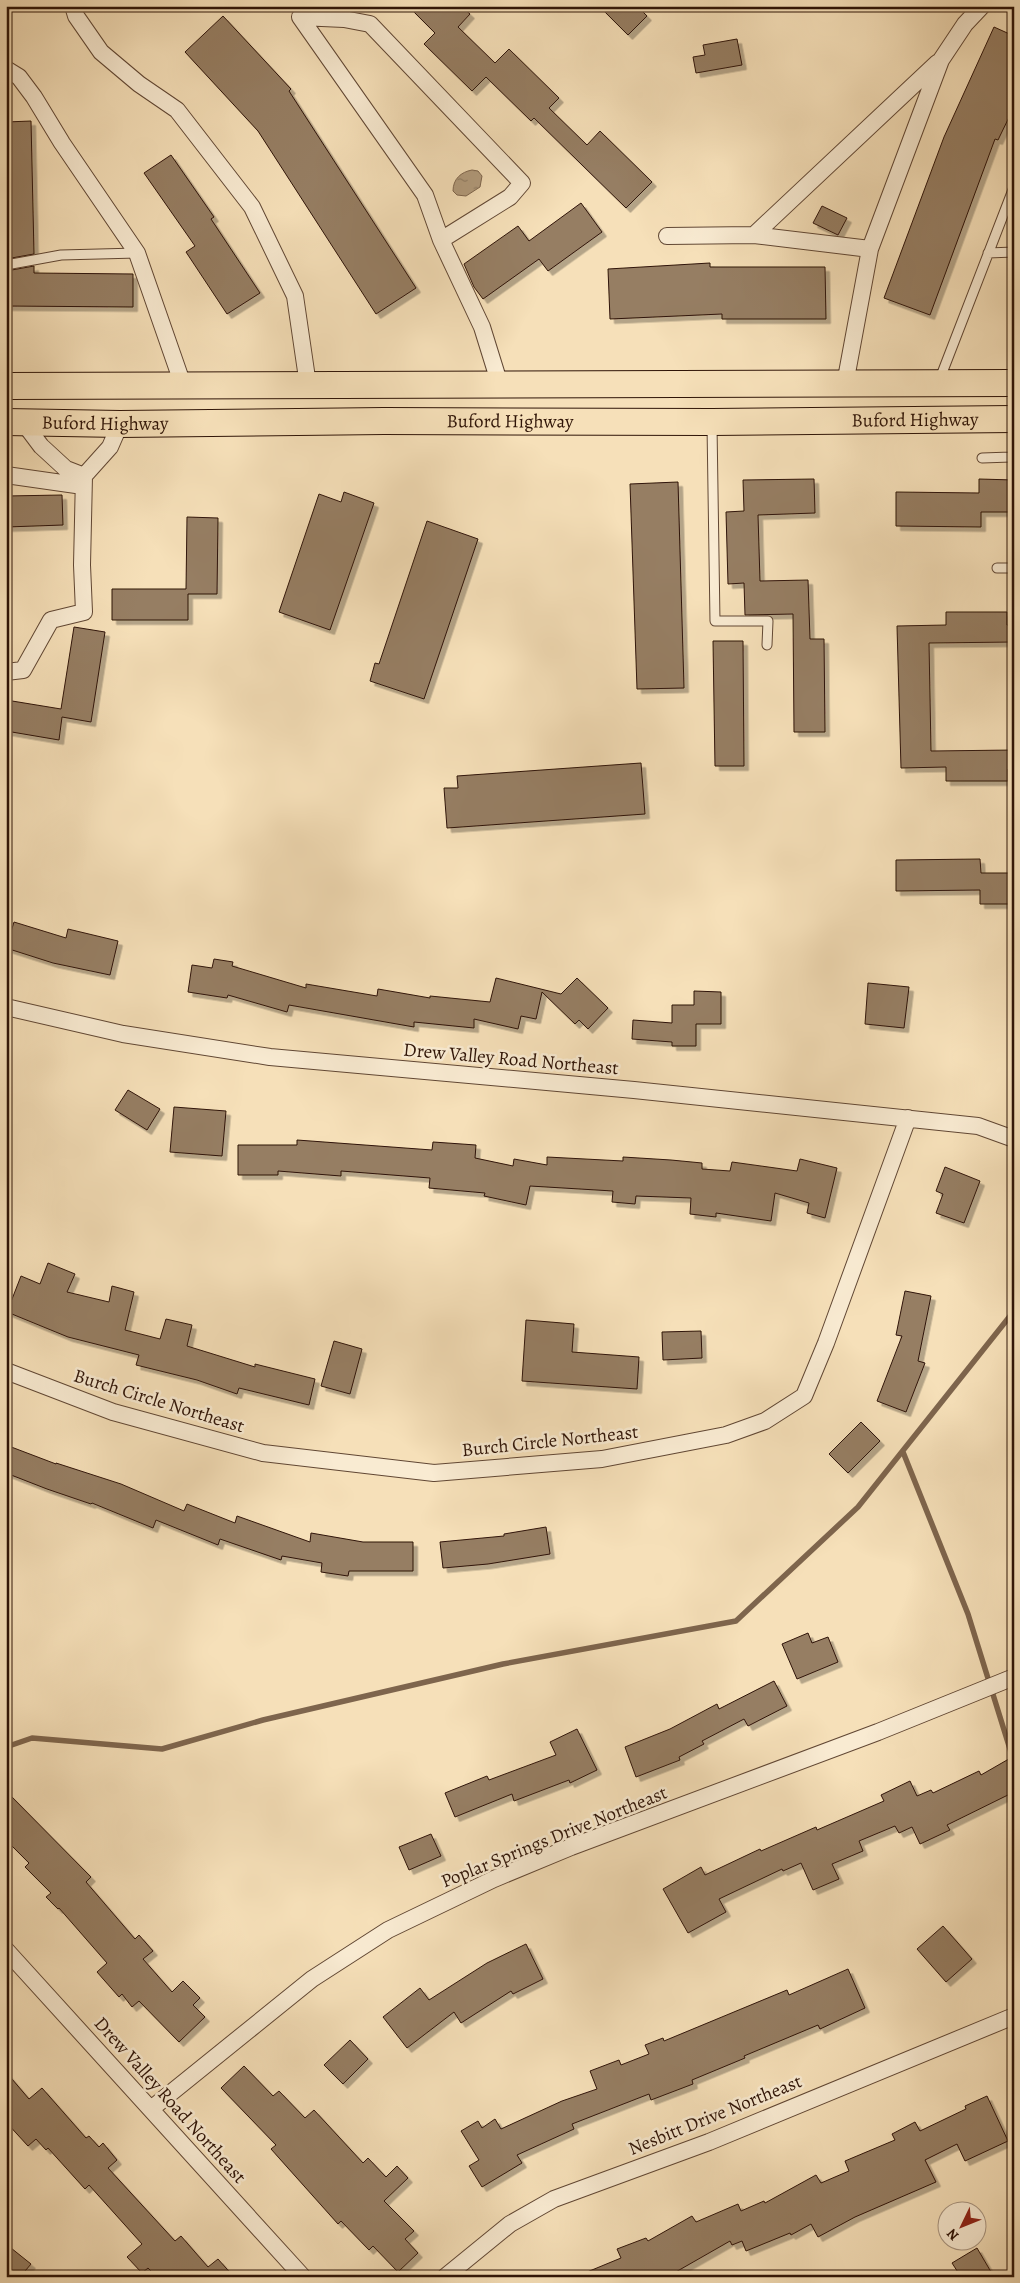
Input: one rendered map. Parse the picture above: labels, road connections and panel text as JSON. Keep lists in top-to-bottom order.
{
  "streets": {
    "main road": ["Buford Highway"],
    "street": [
      "Drew Valley Road Northeast",
      "Burch Circle Northeast",
      "Poplar Springs Drive Northeast",
      "Nesbitt Drive Northeast"
    ]
  },
  "crossings": [
    ["Drew Valley Road Northeast", "Burch Circle Northeast"],
    ["Drew Valley Road Northeast", "Poplar Springs Drive Northeast"]
  ],
  "north": "bottom left"
}
